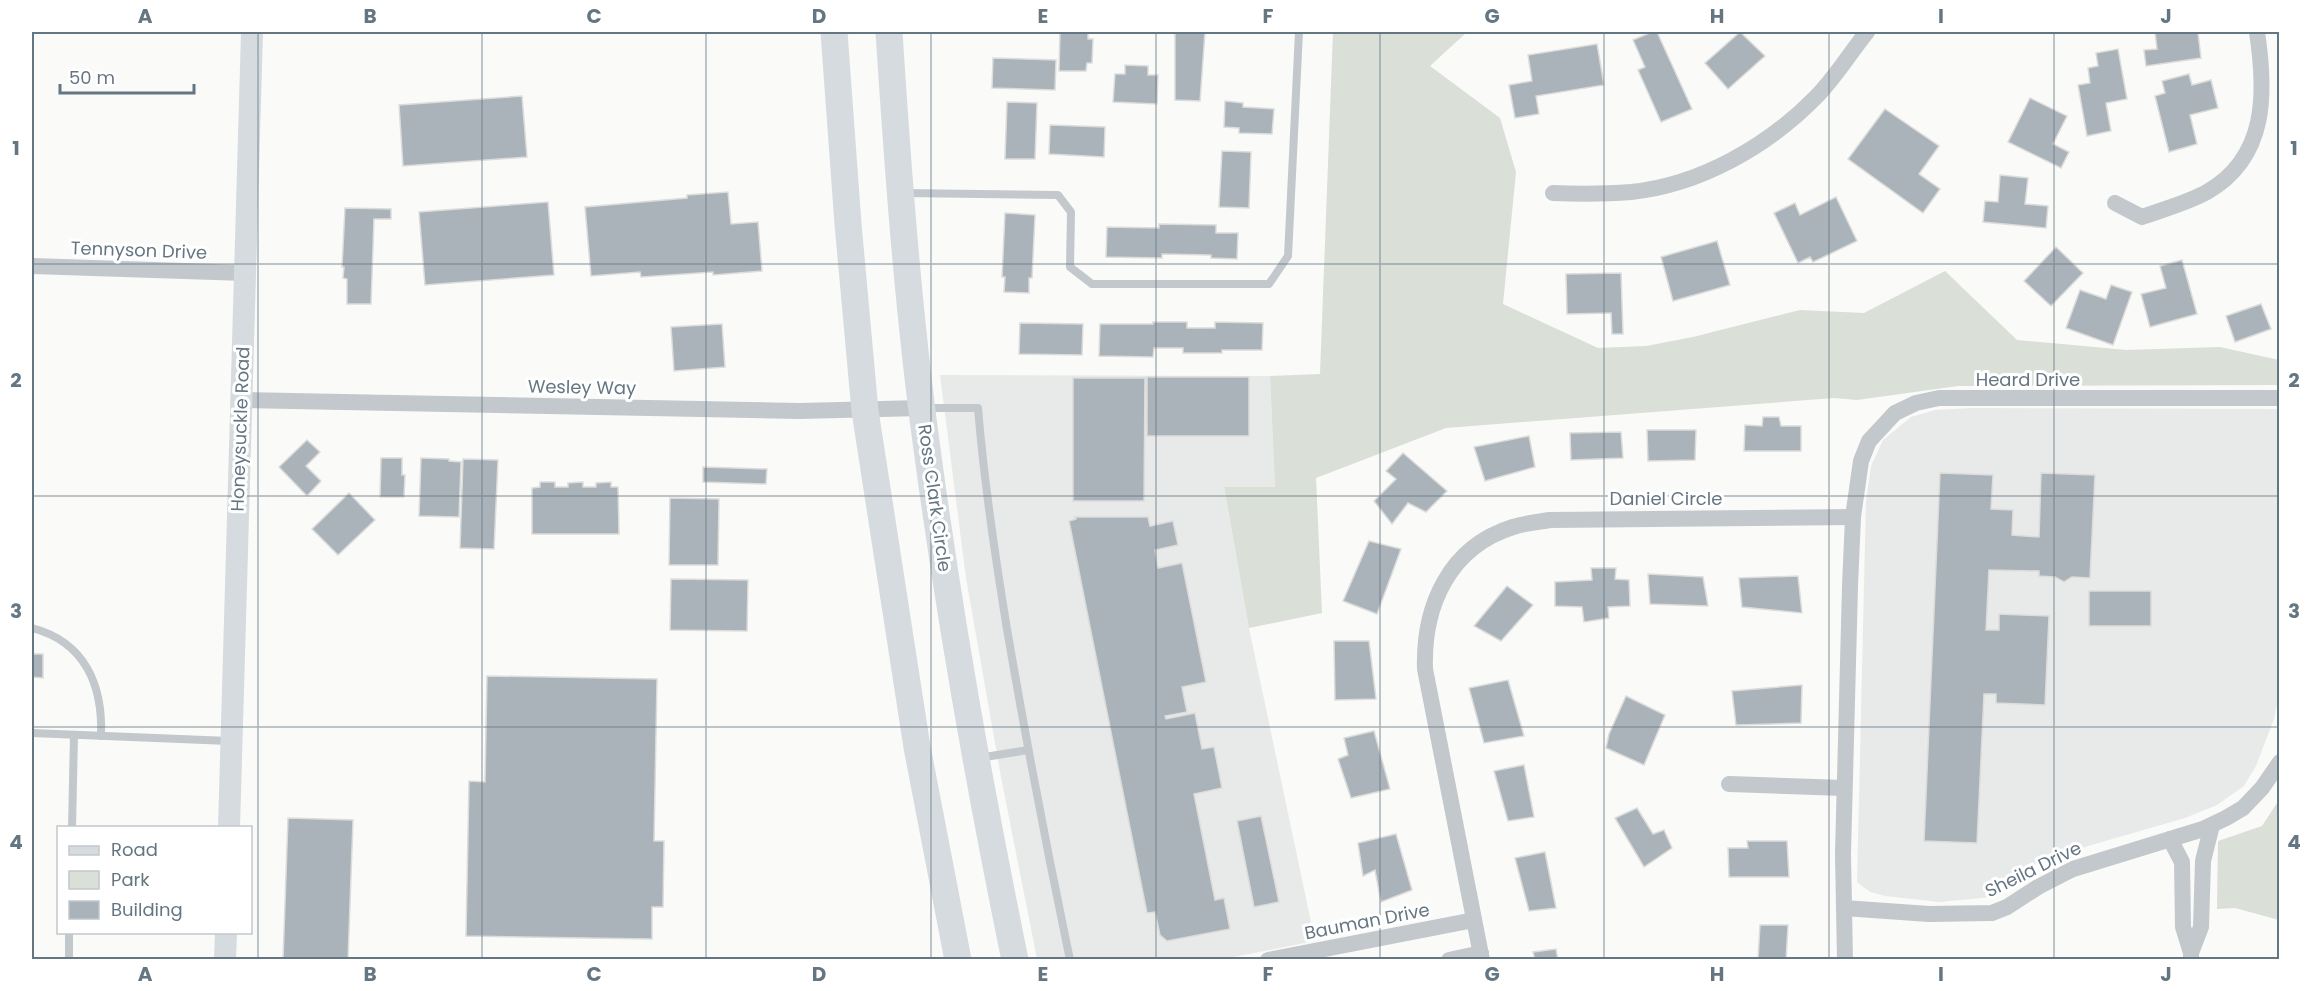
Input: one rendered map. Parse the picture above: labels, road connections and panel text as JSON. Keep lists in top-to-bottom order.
{
  "streets": {
    "highway": ["Ross Clark Circle"],
    "main road": ["Honeysuckle Road"],
    "street": [
      "Tennyson Drive",
      "Heard Drive",
      "Wesley Way",
      "Daniel Circle",
      "Sheila Drive",
      "Bauman Drive"
    ]
  },
  "crossings": [
    ["Tennyson Drive", "Honeysuckle Road"],
    ["Heard Drive", "Daniel Circle"],
    ["Wesley Way", "Honeysuckle Road"],
    ["Wesley Way", "Ross Clark Circle"],
    ["Daniel Circle", "Bauman Drive"]
  ],
  "legend": ["Road", "Park", "Building"],
  "scale_bar": "50 m",
  "grid": {
    "columns": [
      "A",
      "B",
      "C",
      "D",
      "E",
      "F",
      "G",
      "H",
      "I",
      "J"
    ],
    "rows": [
      "1",
      "2",
      "3",
      "4"
    ]
  }
}
